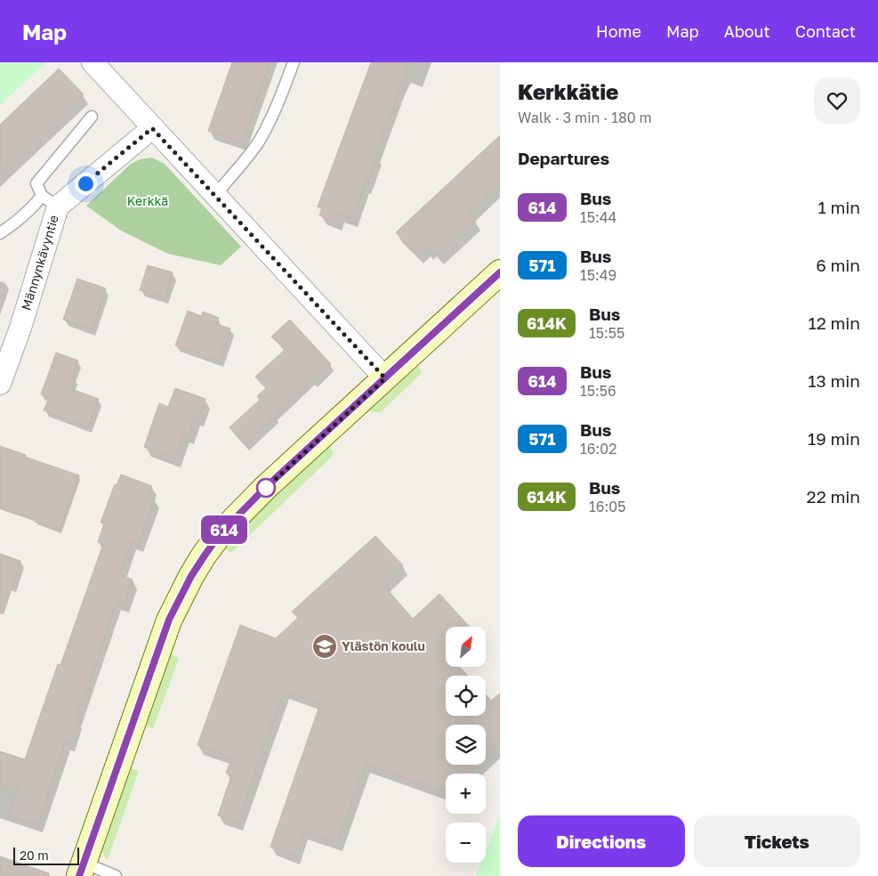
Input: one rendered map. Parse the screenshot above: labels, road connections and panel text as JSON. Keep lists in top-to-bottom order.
{
  "streets": {
    "street": ["Männynkävyntie"]
  },
  "parks": ["Kerkkä"],
  "places": {
    "school or university": ["Ylästön koulu"]
  },
  "lines": ["bus line 614"],
  "scale_bar": "20 m",
  "north": "top right",
  "page": {
    "header": "Map",
    "nav": [
      "Home",
      "Map",
      "About",
      "Contact"
    ],
    "on_map": "614",
    "heading": [
      ["Kerkkätie", "Walk · 3 min · 180 m"],
      "Departures"
    ],
    "list": [
      {
        "mark": "614",
        "name": "Bus",
        "note": "15:44",
        "value": "1 min"
      },
      {
        "mark": "571",
        "name": "Bus",
        "note": "15:49",
        "value": "6 min"
      },
      {
        "mark": "614K",
        "name": "Bus",
        "note": "15:55",
        "value": "12 min"
      },
      {
        "mark": "614",
        "name": "Bus",
        "note": "15:56",
        "value": "13 min"
      },
      {
        "mark": "571",
        "name": "Bus",
        "note": "16:02",
        "value": "19 min"
      },
      {
        "mark": "614K",
        "name": "Bus",
        "note": "16:05",
        "value": "22 min"
      }
    ],
    "map_buttons": ["+", "−"],
    "buttons": ["Directions", "Tickets"],
    "scale": "20 m"
  }
}
